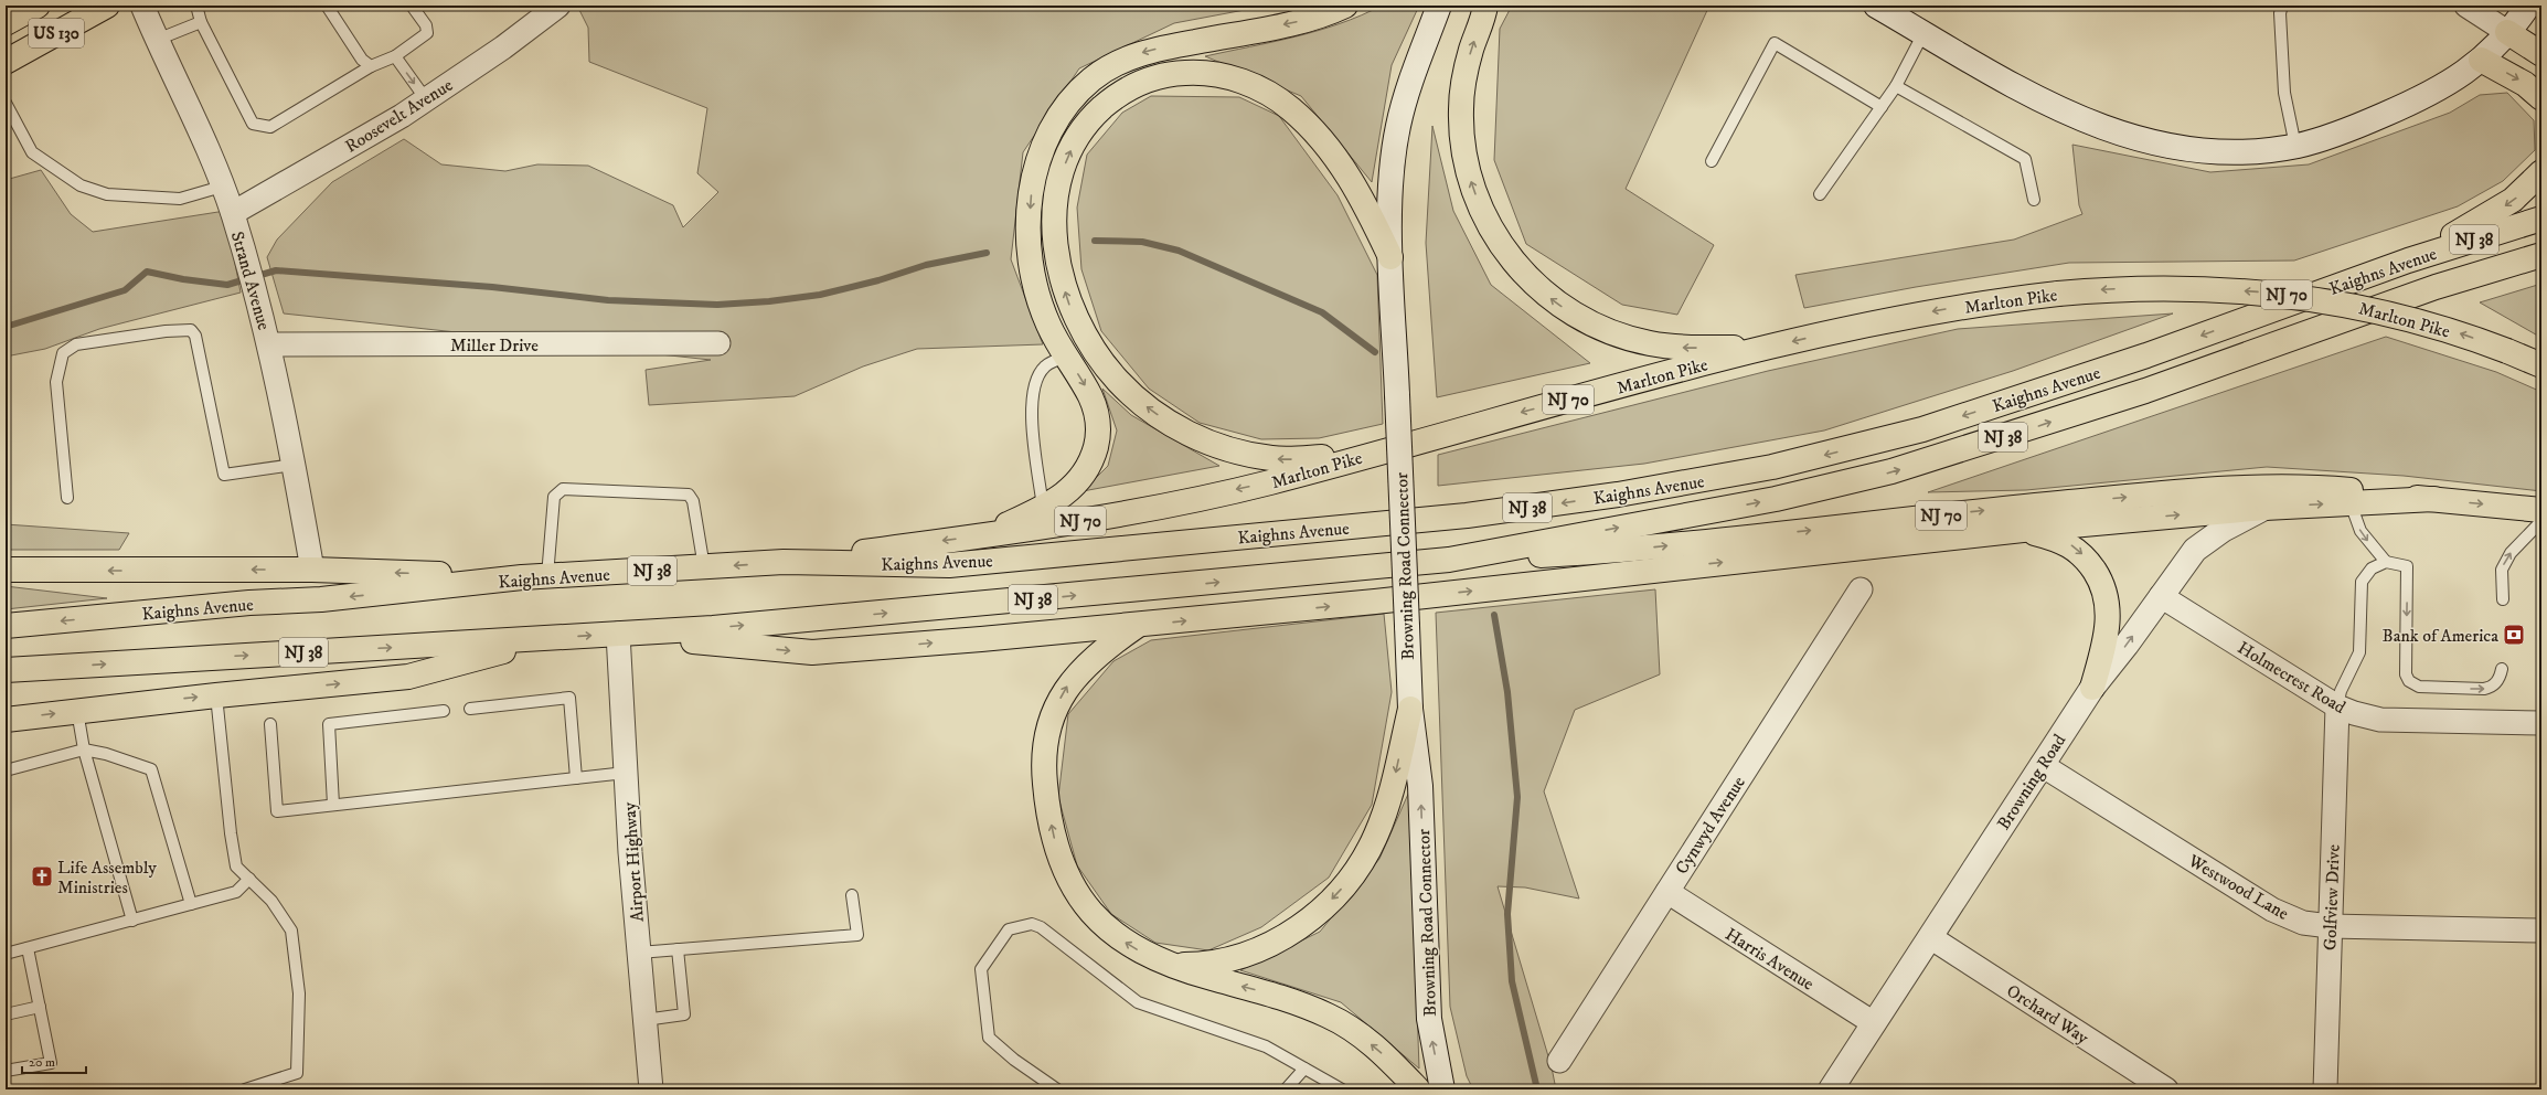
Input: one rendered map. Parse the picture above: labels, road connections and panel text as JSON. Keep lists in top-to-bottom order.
{
  "streets": {
    "highway": [
      "US 130",
      "NJ 38",
      "Kaighns Avenue",
      "NJ 70",
      "Marlton Pike"
    ],
    "main road": ["Browning Road Connector", "Browning Road"],
    "street": [
      "Roosevelt Avenue",
      "Strand Avenue",
      "Miller Drive",
      "Holmecrest Road",
      "Cynwyd Avenue",
      "Airport Highway",
      "Westwood Lane",
      "Golfview Drive",
      "Harris Avenue",
      "Orchard Way"
    ]
  },
  "crossings": [
    ["Roosevelt Avenue", "Strand Avenue"],
    ["NJ 38", "Kaighns Avenue"],
    ["Kaighns Avenue", "NJ 70"],
    ["Kaighns Avenue", "Marlton Pike"],
    ["Kaighns Avenue", "Airport Highway"],
    ["Strand Avenue", "Miller Drive"],
    ["Holmecrest Road", "Browning Road"],
    ["Holmecrest Road", "Golfview Drive"],
    ["Browning Road", "Westwood Lane"],
    ["Browning Road", "Harris Avenue"],
    ["Browning Road", "Orchard Way"],
    ["Cynwyd Avenue", "Harris Avenue"],
    ["Westwood Lane", "Golfview Drive"]
  ],
  "places": {
    "bank": ["Bank of America"],
    "church": ["Life Assembly Ministries"]
  },
  "scale_bar": "20 m"
}
